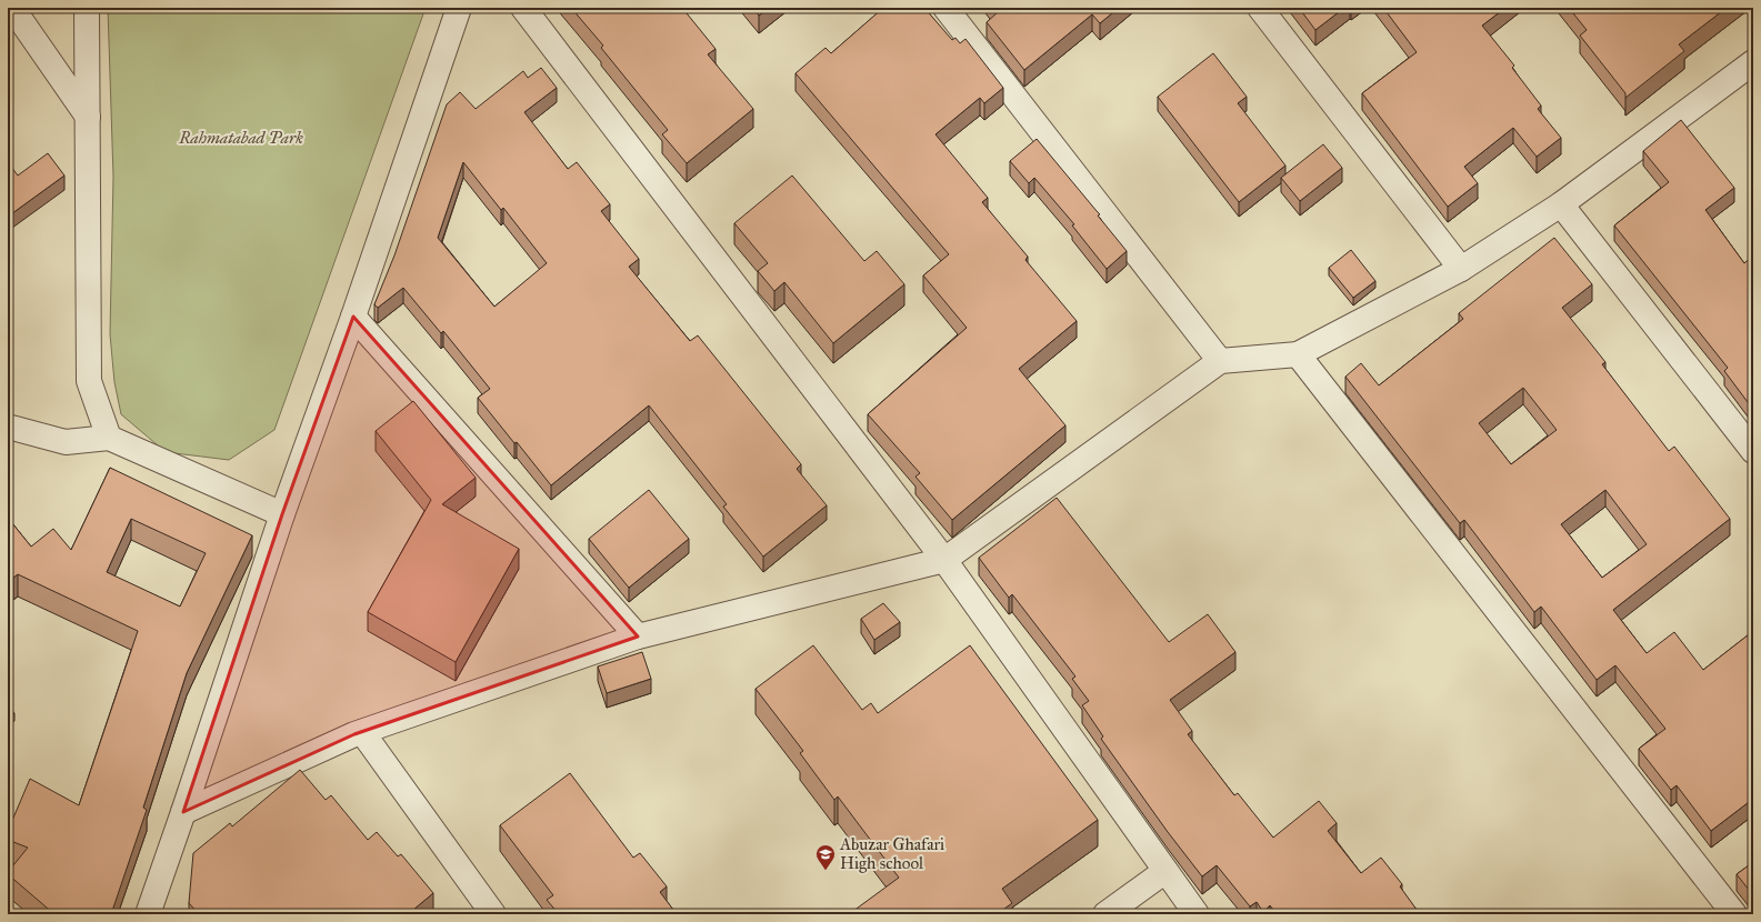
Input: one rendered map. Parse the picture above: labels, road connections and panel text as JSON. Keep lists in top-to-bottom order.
{
  "parks": ["Rahmatabad Park"],
  "places": {
    "school or university": ["Abuzar Ghafari High school"]
  }
}
